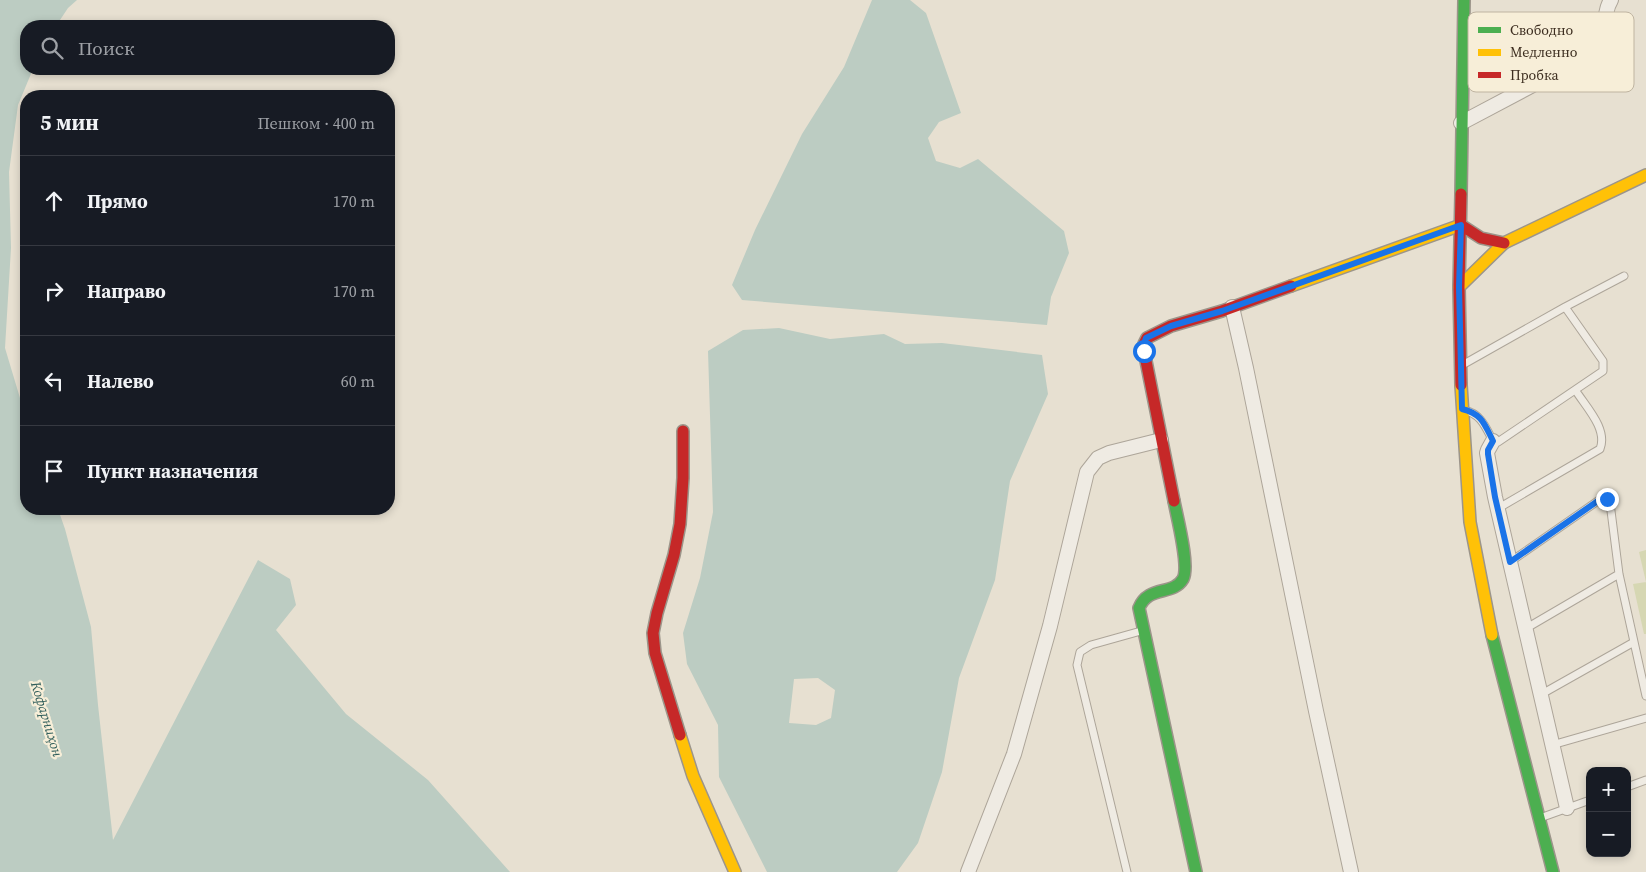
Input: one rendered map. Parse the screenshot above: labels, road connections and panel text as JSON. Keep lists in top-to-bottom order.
{
  "water": ["Кофарниҳон"],
  "legend": ["Свободно", "Медленно", "Пробка"],
  "page": {
    "search": "Поиск",
    "heading": ["5 мин", "Пешком · 400 m"],
    "list": [
      ["Прямо", "170 m"],
      ["Направо", "170 m"],
      ["Налево", "60 m"],
      "Пункт назначения"
    ],
    "map_buttons": ["+", "−"]
  }
}
